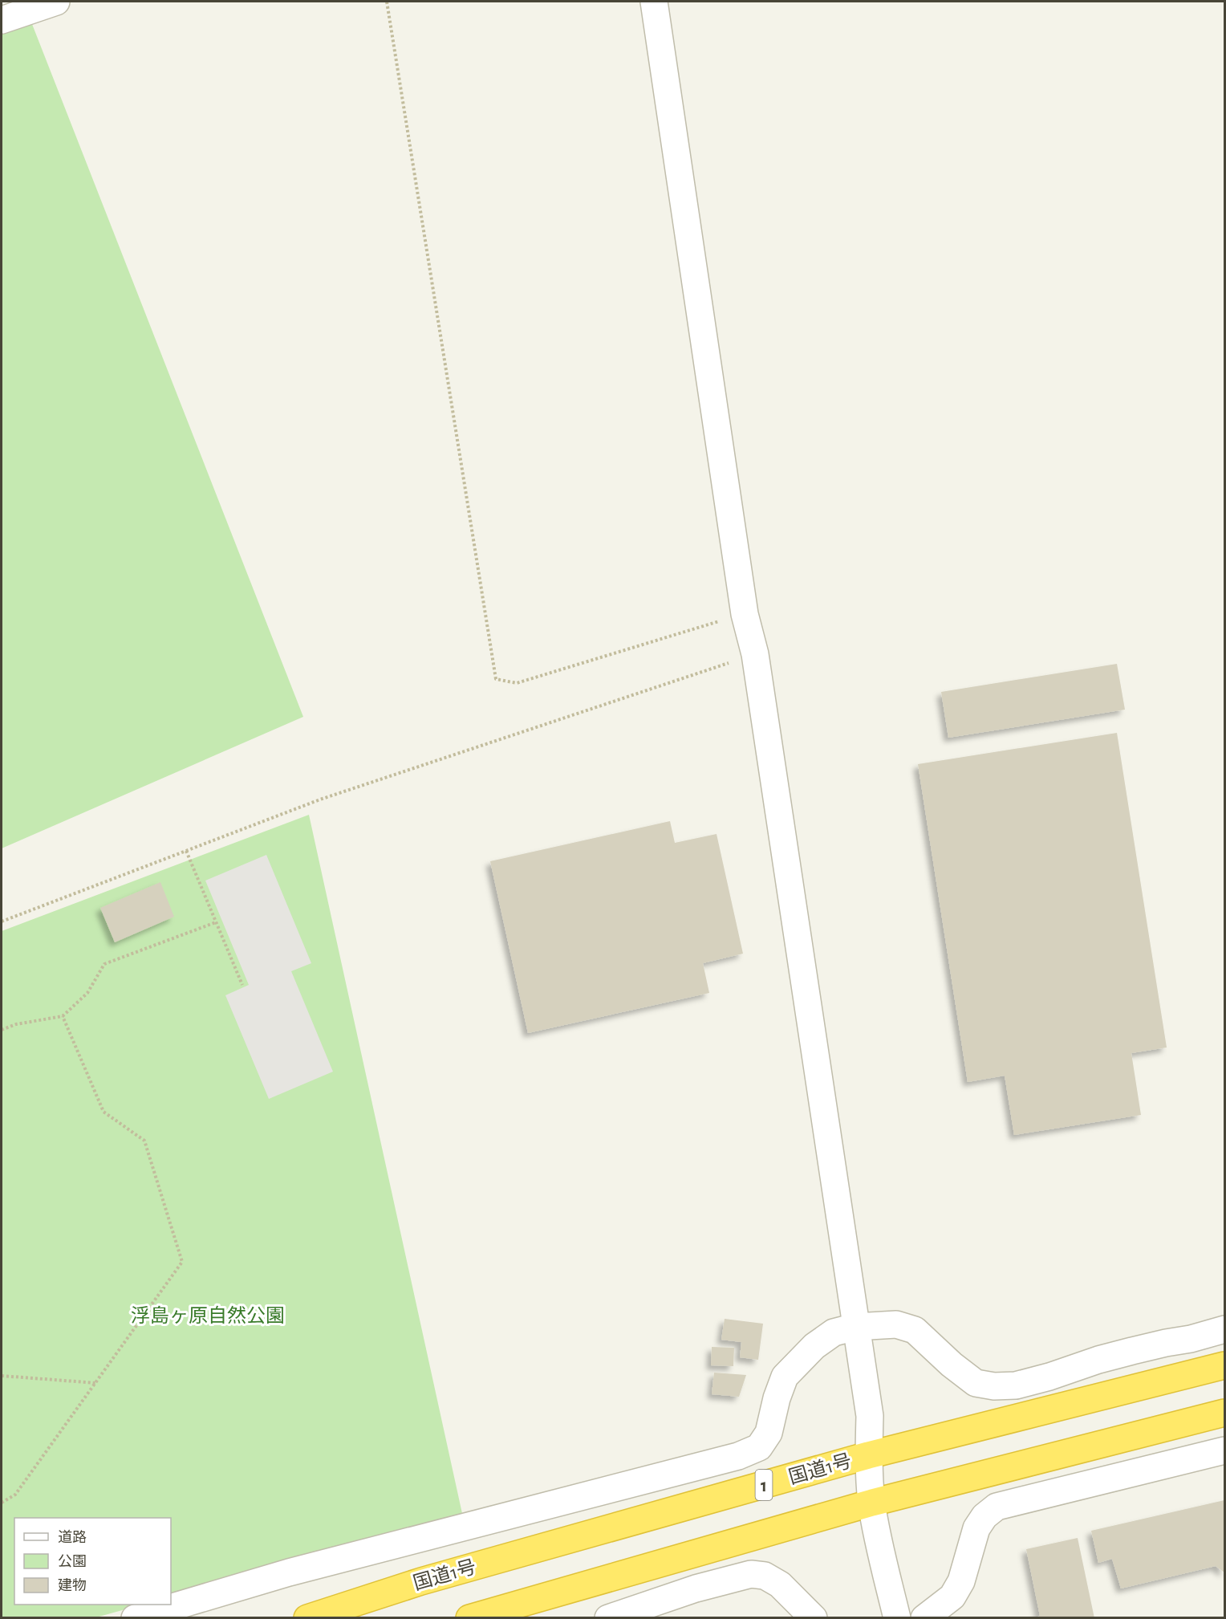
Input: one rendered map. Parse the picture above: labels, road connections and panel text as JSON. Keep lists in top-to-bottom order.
{
  "streets": {
    "highway": ["国道1号", "1"]
  },
  "parks": ["浮島ヶ原自然公園"],
  "legend": ["道路", "公園", "建物"]
}
